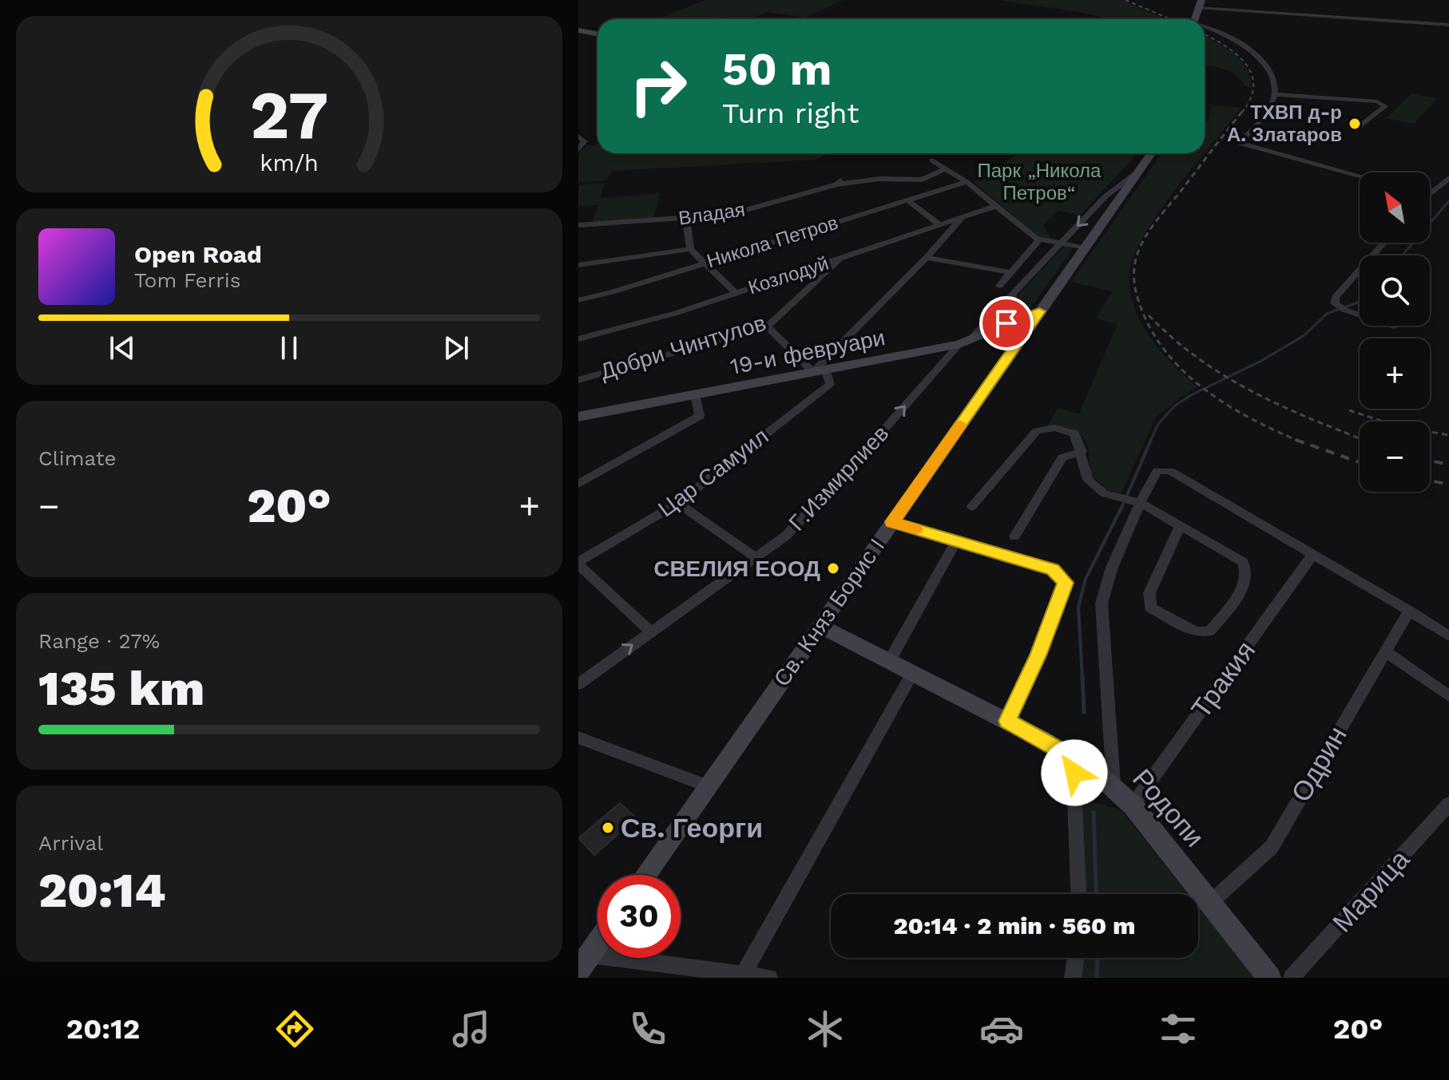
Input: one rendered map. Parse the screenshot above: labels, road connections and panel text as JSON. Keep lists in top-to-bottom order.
{
  "streets": {
    "street": [
      "Владая",
      "Никола Петров",
      "Козлодуй",
      "Добри Чинтулов",
      "19-и февруари",
      "Цар Самуил",
      "Г.Измирлиев",
      "Св. Княз Борис I",
      "Тракия",
      "Одрин",
      "Родопи",
      "Марица"
    ]
  },
  "crossings": [
    ["Козлодуй", "Добри Чинтулов"],
    ["Козлодуй", "Цар Самуил"],
    ["19-и февруари", "Цар Самуил"],
    ["19-и февруари", "Г.Измирлиев"],
    ["19-и февруари", "Св. Княз Борис I"],
    ["Г.Измирлиев", "Св. Княз Борис I"],
    ["Св. Княз Борис I", "Родопи"],
    ["Тракия", "Родопи"],
    ["Одрин", "Родопи"]
  ],
  "parks": ["Парк „Никола Петров“"],
  "places": ["ТХВП д-р А. Златаров", "СВЕЛИЯ ЕООД", "Св. Георги"],
  "north": "top left",
  "page": {
    "turn": ["50 m", "Turn right"],
    "map_buttons": ["+", "−"],
    "song": ["Open Road", "Tom Ferris"],
    "tile": [
      "Climate",
      ["Range · 27%", "135 km"],
      ["Arrival", "20:14"]
    ],
    "heat": ["−", "20°", "+"],
    "limit": "30",
    "trip": "20:14 · 2 min · 560 m",
    "tabs": ["20:12", "20°"],
    "gauge": ["27", "km/h"]
  }
}
